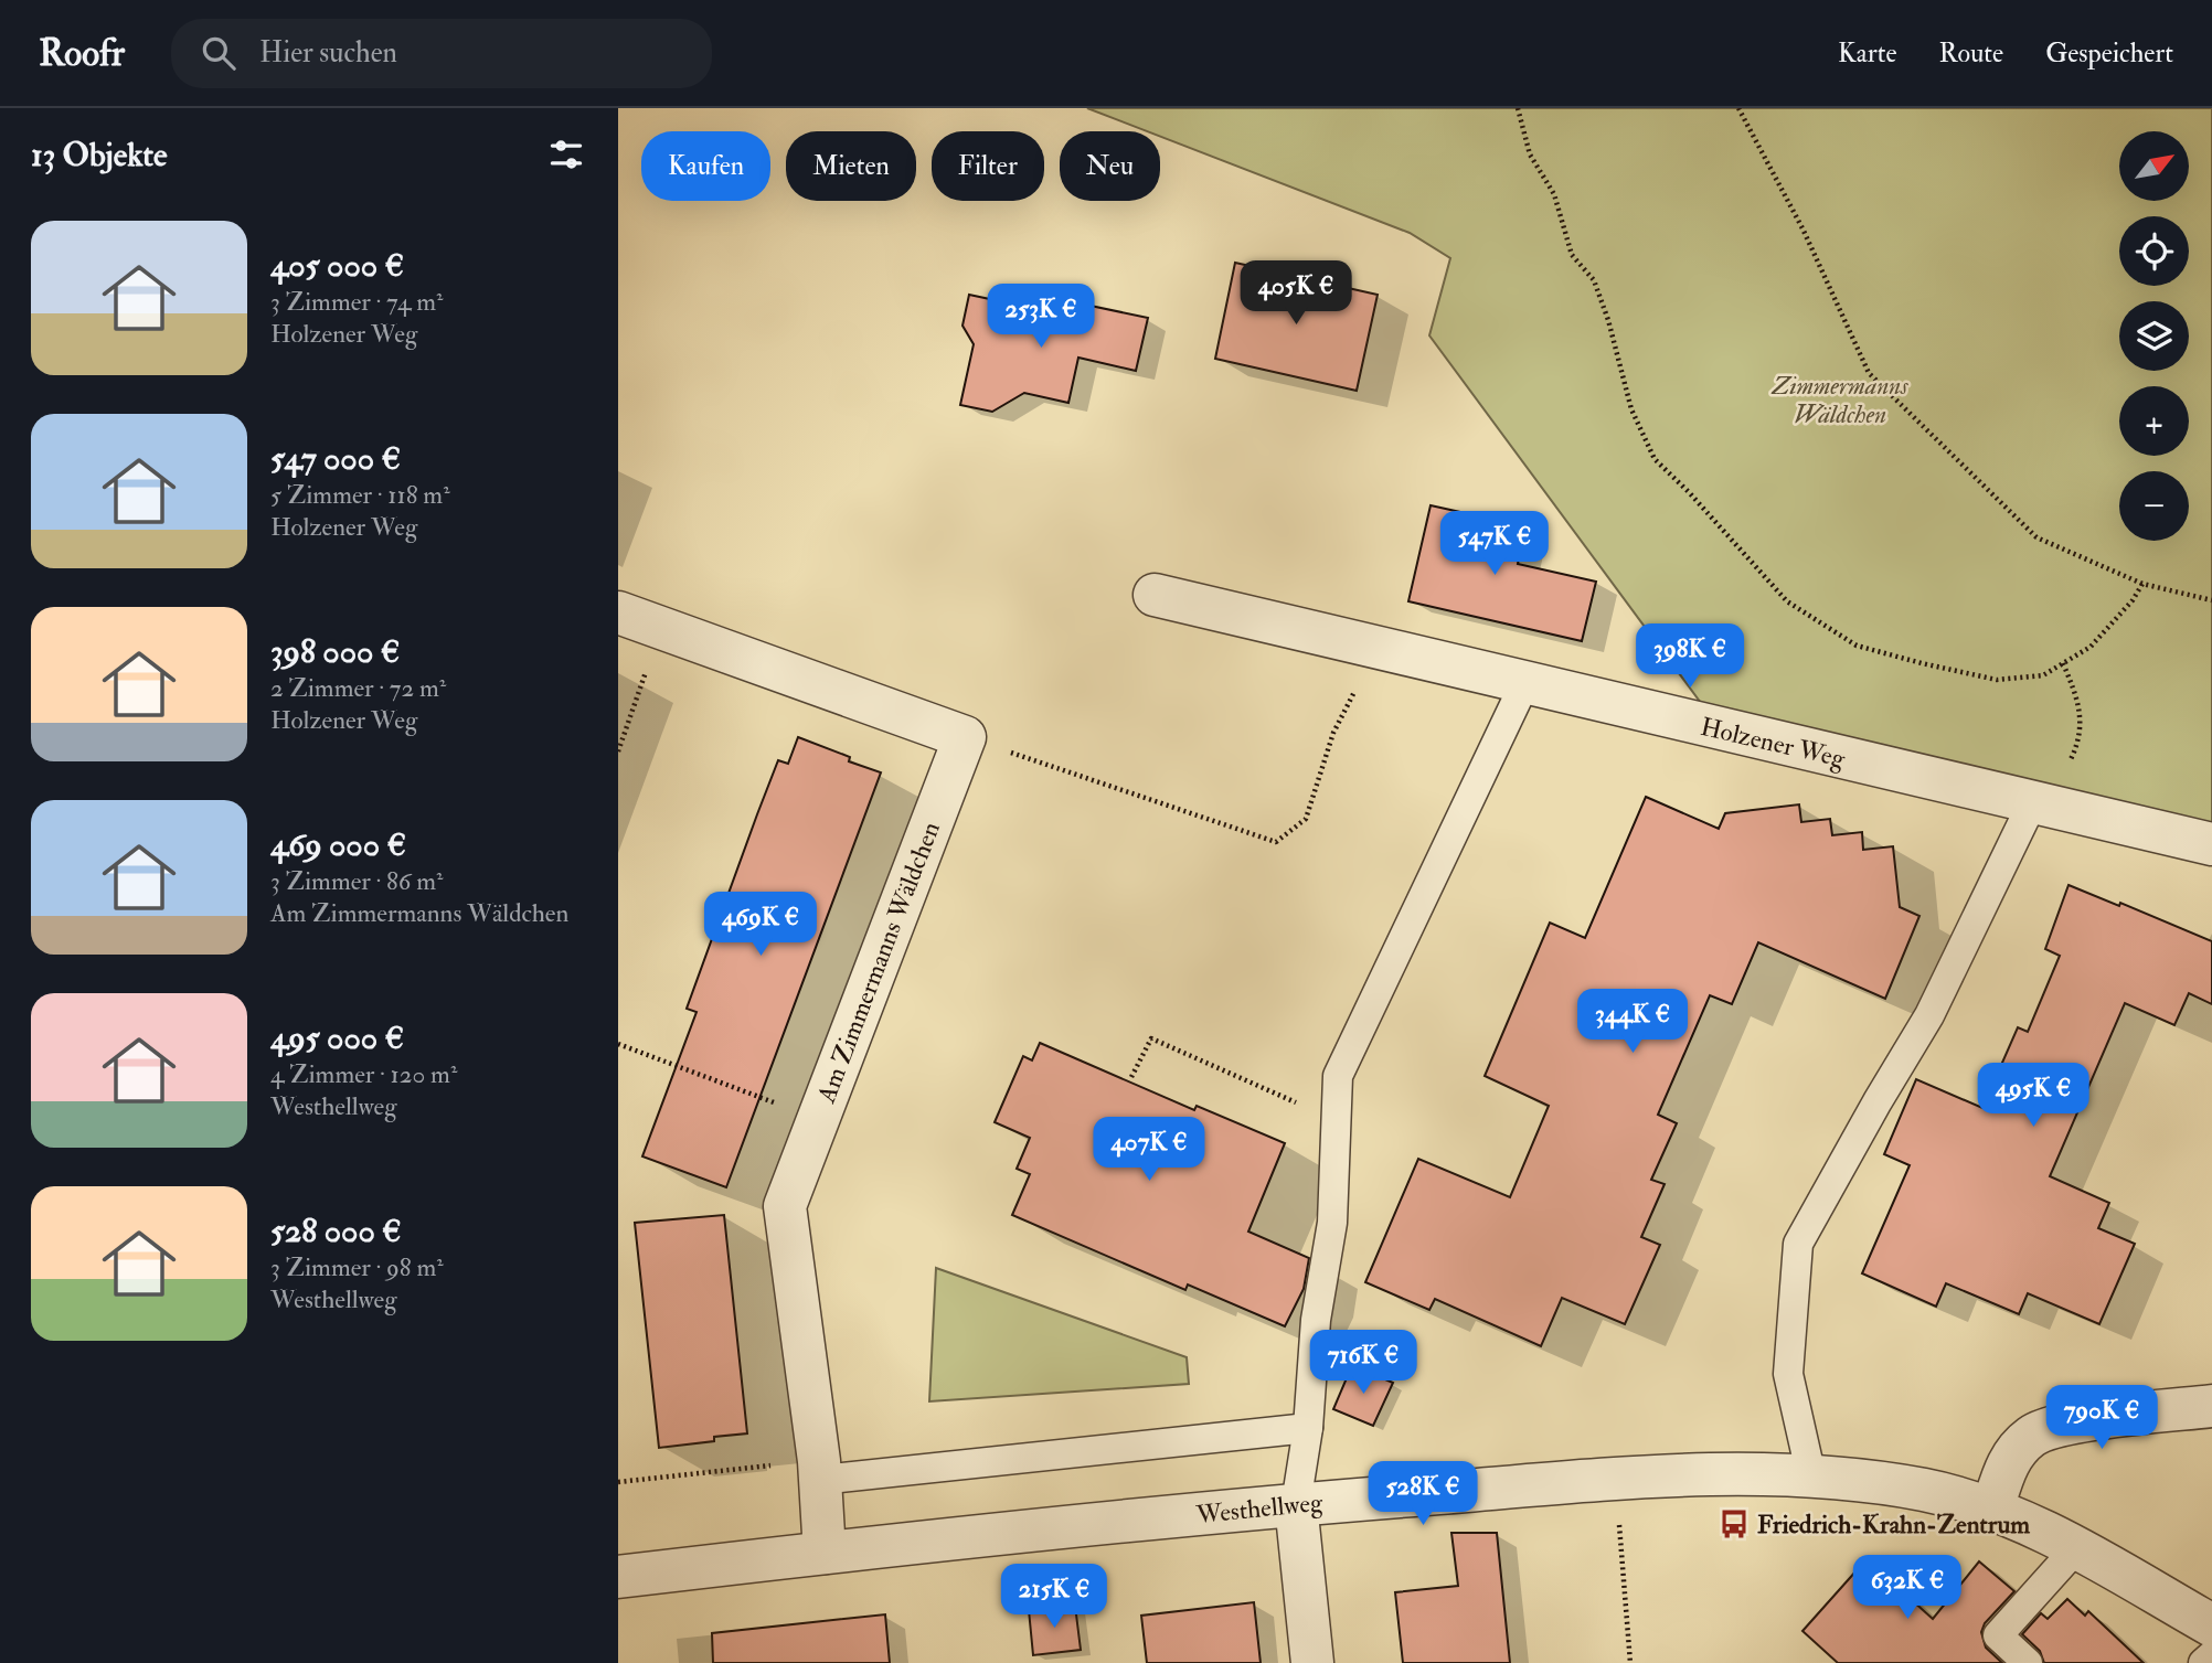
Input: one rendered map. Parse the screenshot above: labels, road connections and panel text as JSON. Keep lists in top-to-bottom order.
{
  "streets": {
    "street": ["Holzener Weg", "Am Zimmermanns Wäldchen", "Westhellweg"]
  },
  "crossings": [
    ["Am Zimmermanns Wäldchen", "Westhellweg"]
  ],
  "parks": ["Zimmermanns Wäldchen"],
  "places": {
    "bus stop": ["Friedrich-Krahn-Zentrum"]
  },
  "north": "top right",
  "page": {
    "header": "Roofr",
    "search": "Hier suchen",
    "nav": ["Karte", "Route", "Gespeichert"],
    "heading": "13 Objekte",
    "map_buttons": ["+", "−"],
    "chip": [
      "Kaufen",
      "Mieten",
      "Filter",
      "Neu"
    ],
    "list": [
      {
        "name": "405 000 €",
        "note": "3 Zimmer · 74 m² · Holzener Weg"
      },
      {
        "name": "547 000 €",
        "note": "5 Zimmer · 118 m² · Holzener Weg"
      },
      {
        "name": "398 000 €",
        "note": "2 Zimmer · 72 m² · Holzener Weg"
      },
      {
        "name": "469 000 €",
        "note": "3 Zimmer · 86 m² · Am Zimmermanns Wäldchen"
      },
      {
        "name": "495 000 €",
        "note": "4 Zimmer · 120 m² · Westhellweg"
      },
      {
        "name": "528 000 €",
        "note": "3 Zimmer · 98 m² · Westhellweg"
      }
    ],
    "price": [
      "405K €",
      "253K €",
      "547K €",
      "398K €",
      "469K €",
      "344K €",
      "495K €",
      "407K €",
      "716K €",
      "790K €",
      "528K €",
      "632K €",
      "215K €"
    ]
  }
}
